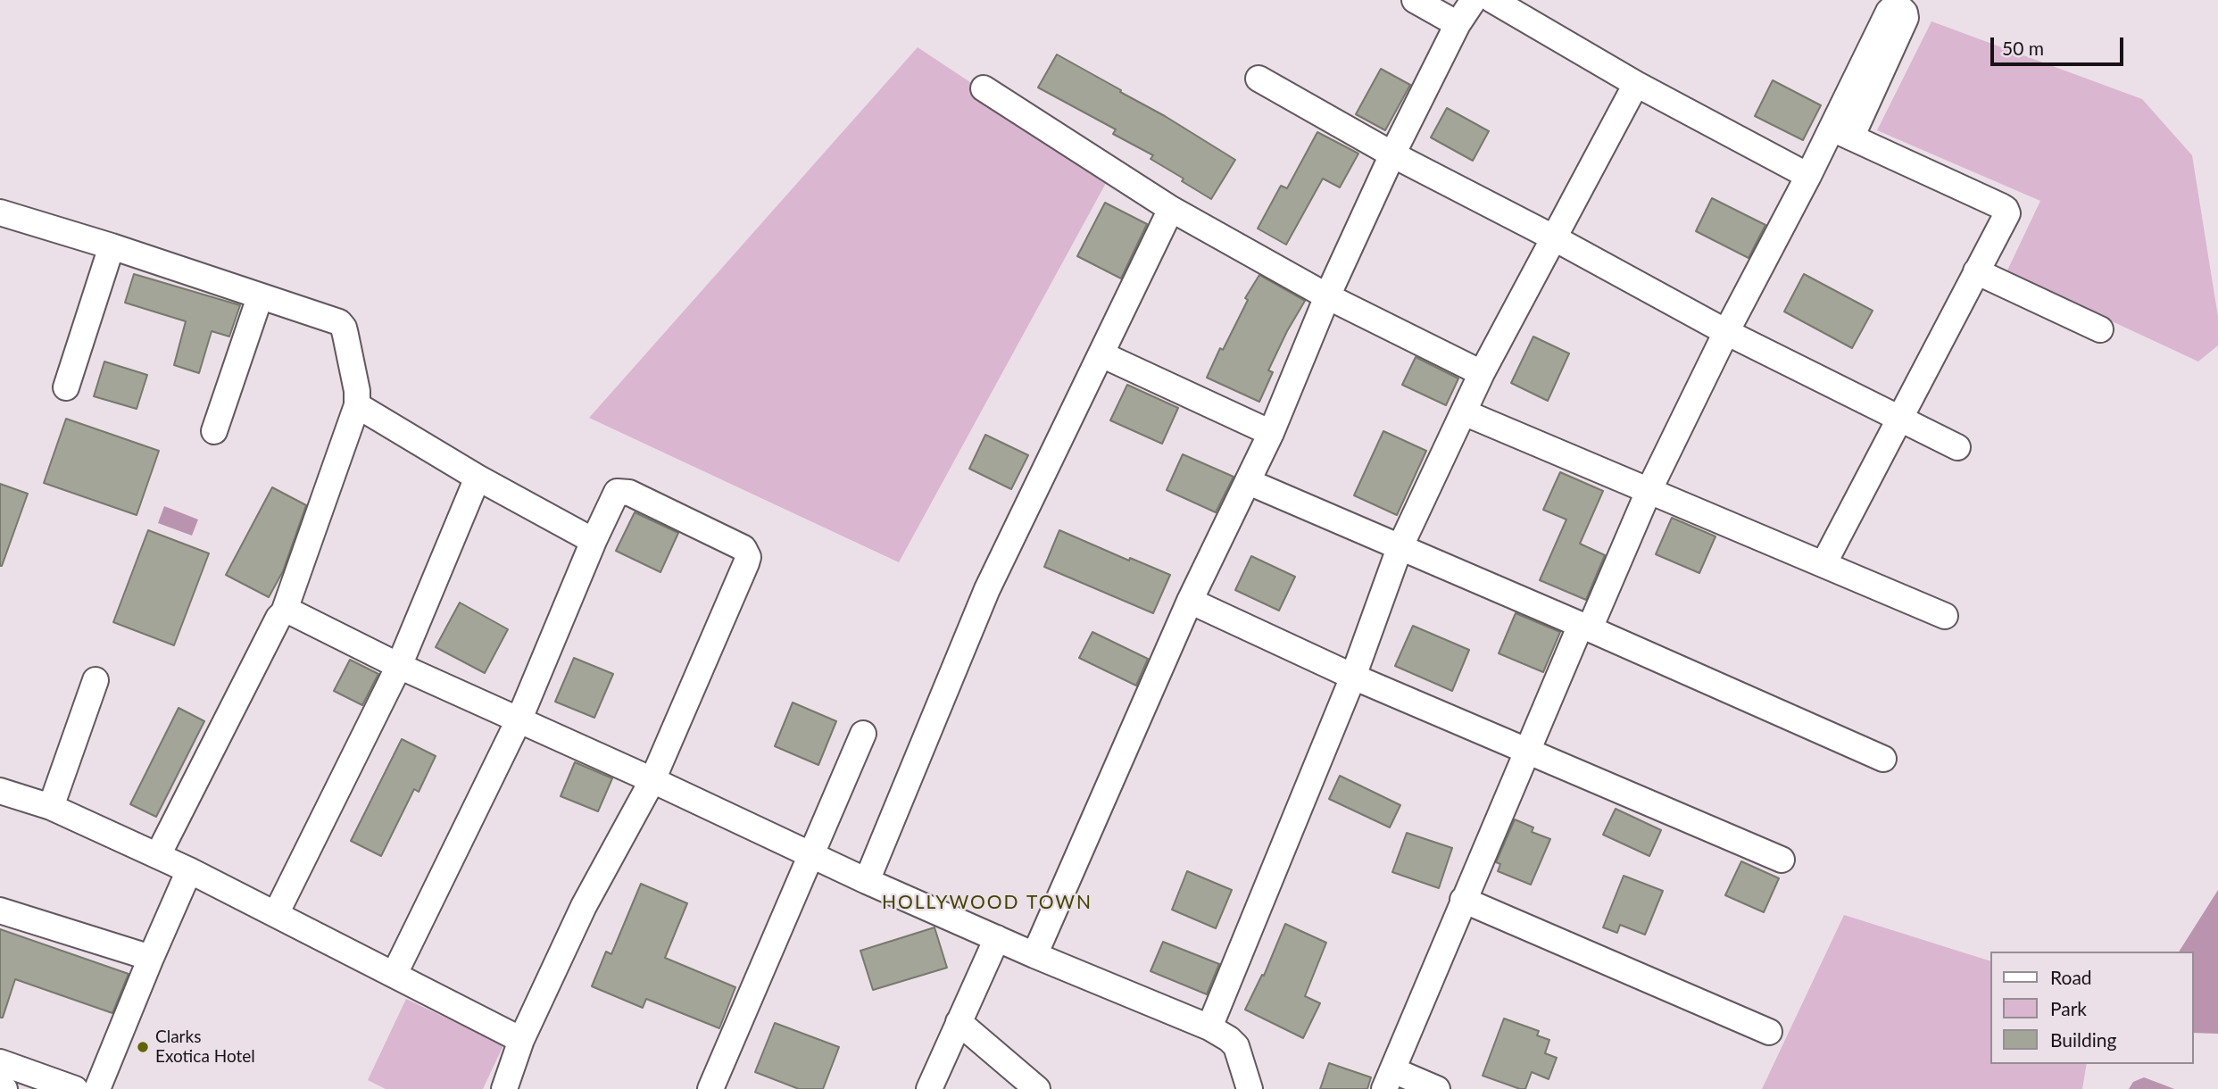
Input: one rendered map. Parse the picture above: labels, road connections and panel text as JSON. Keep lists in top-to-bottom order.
{
  "districts": ["HOLLYWOOD TOWN"],
  "places": ["Clarks Exotica Hotel"],
  "legend": ["Road", "Park", "Building"],
  "scale_bar": "50 m"
}
